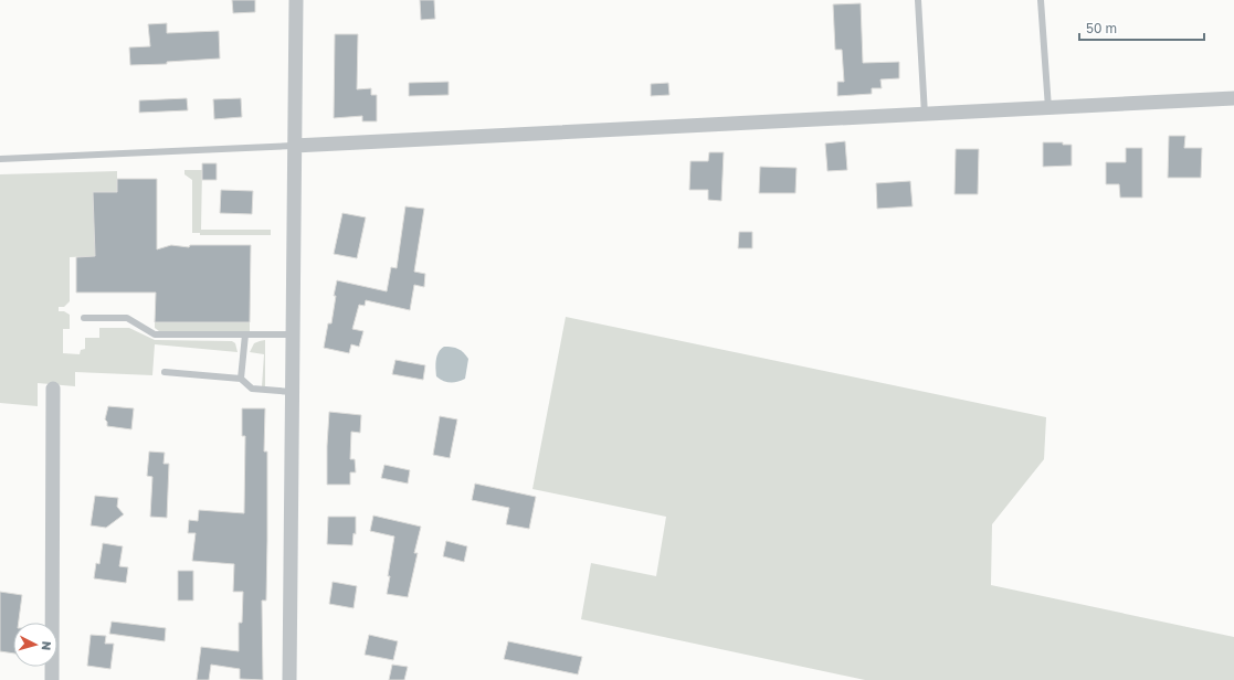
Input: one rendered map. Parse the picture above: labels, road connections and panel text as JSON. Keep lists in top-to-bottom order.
{
  "scale_bar": "50 m",
  "north": "right"
}
